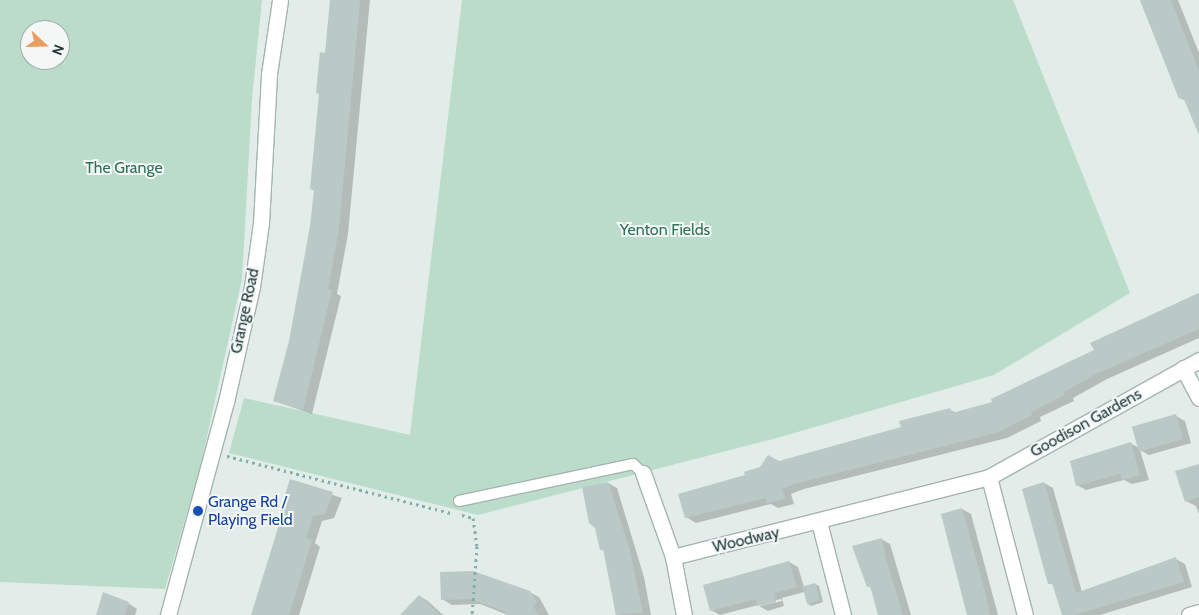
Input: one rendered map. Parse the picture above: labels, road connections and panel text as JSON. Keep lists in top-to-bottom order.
{
  "streets": {
    "street": ["Grange Road", "Goodison Gardens", "Woodway"]
  },
  "crossings": [
    ["Goodison Gardens", "Woodway"]
  ],
  "parks": ["The Grange", "Yenton Fields"],
  "places": ["Grange Rd / Playing Field"],
  "north": "right"
}
